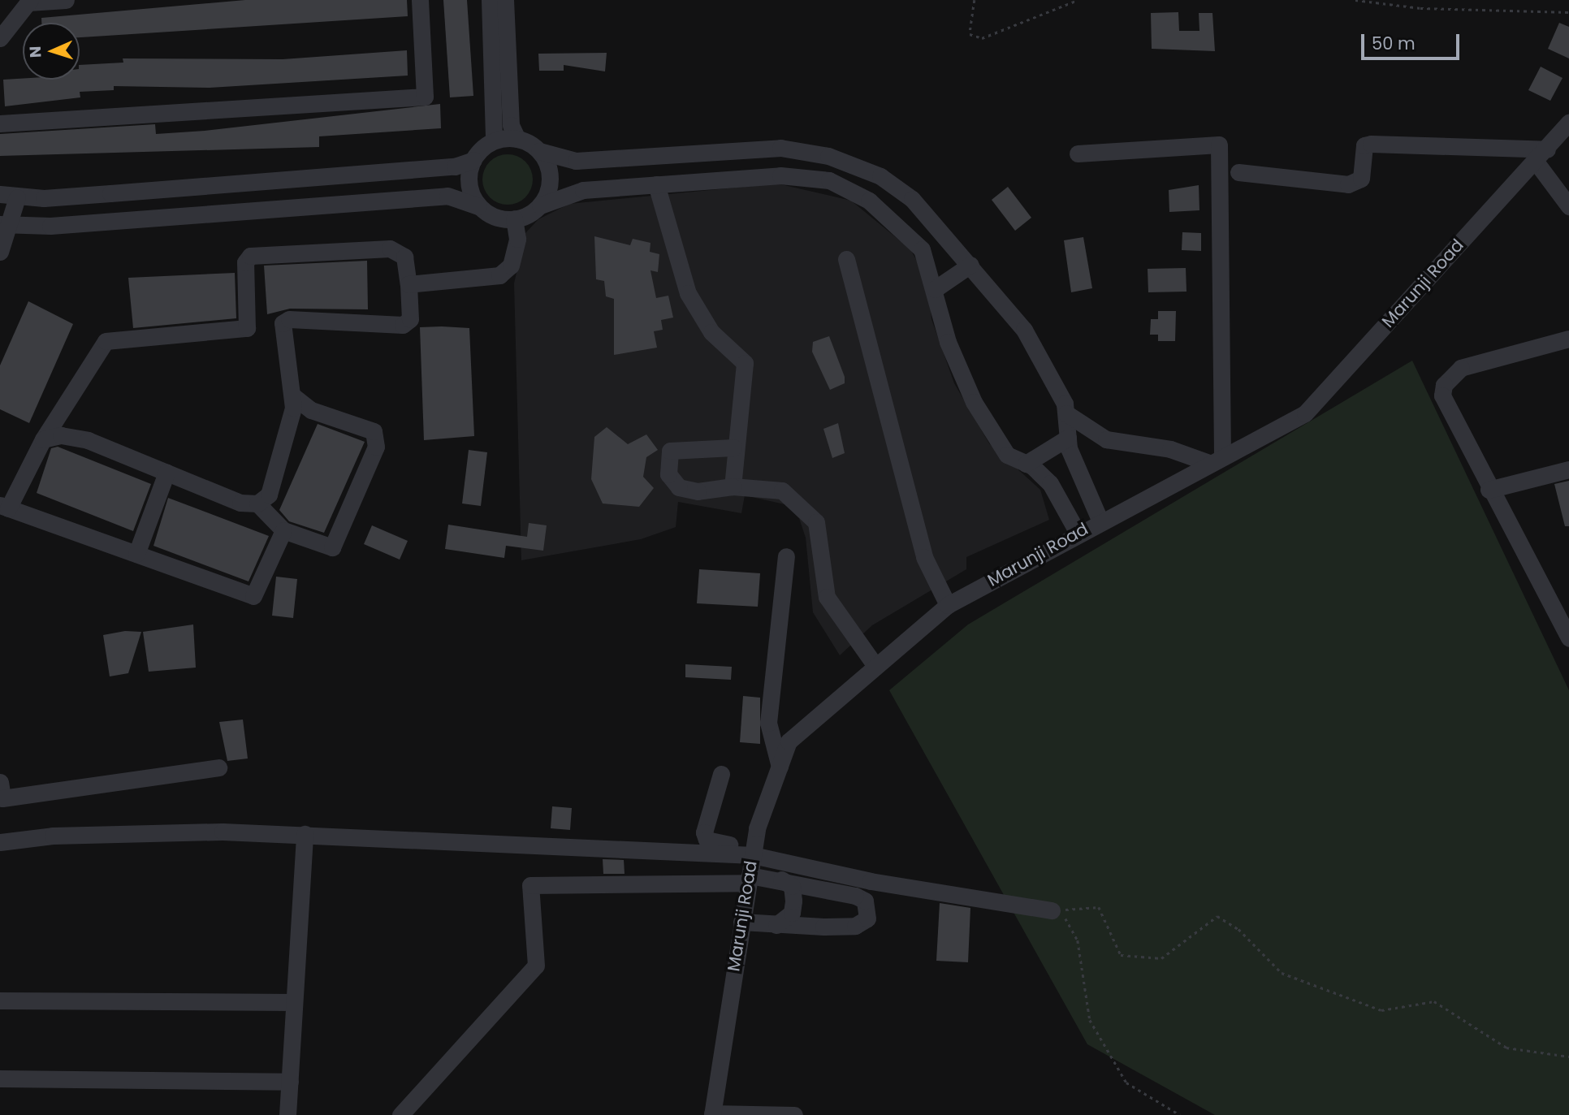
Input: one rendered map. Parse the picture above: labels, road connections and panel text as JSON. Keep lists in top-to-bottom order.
{
  "streets": {
    "street": ["Marunji Road"]
  },
  "scale_bar": "50 m",
  "north": "left"
}
